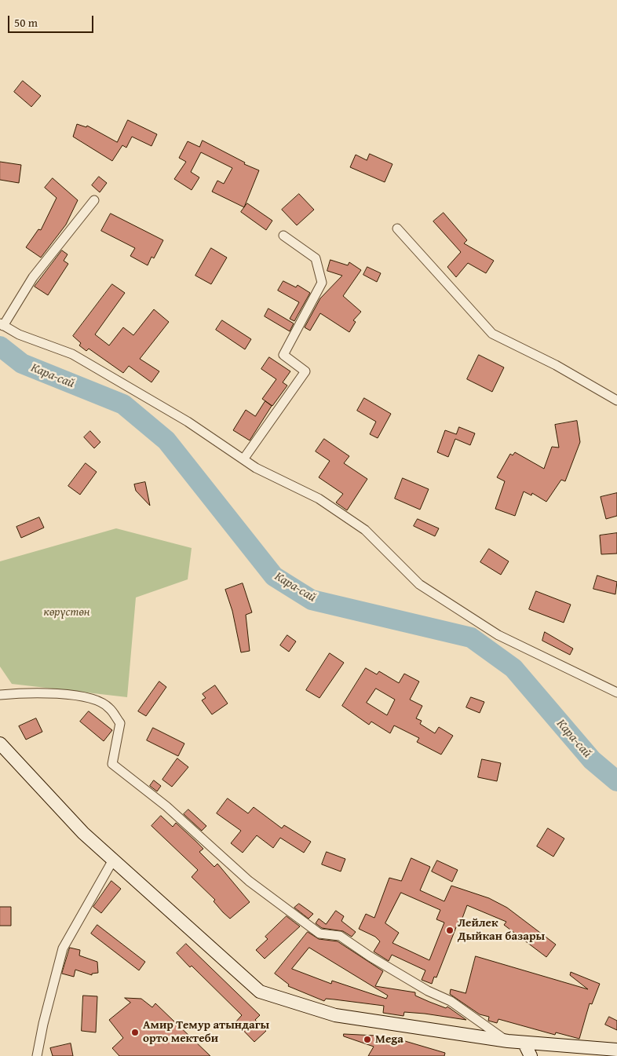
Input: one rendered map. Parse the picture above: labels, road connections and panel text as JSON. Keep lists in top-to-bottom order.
{
  "water": ["Кара-сай"],
  "parks": ["көрүстөн"],
  "places": ["Лейлек Дыйкан базары", "Амир Темур атындагы орто мектеби", "Mega"],
  "scale_bar": "50 m"
}
